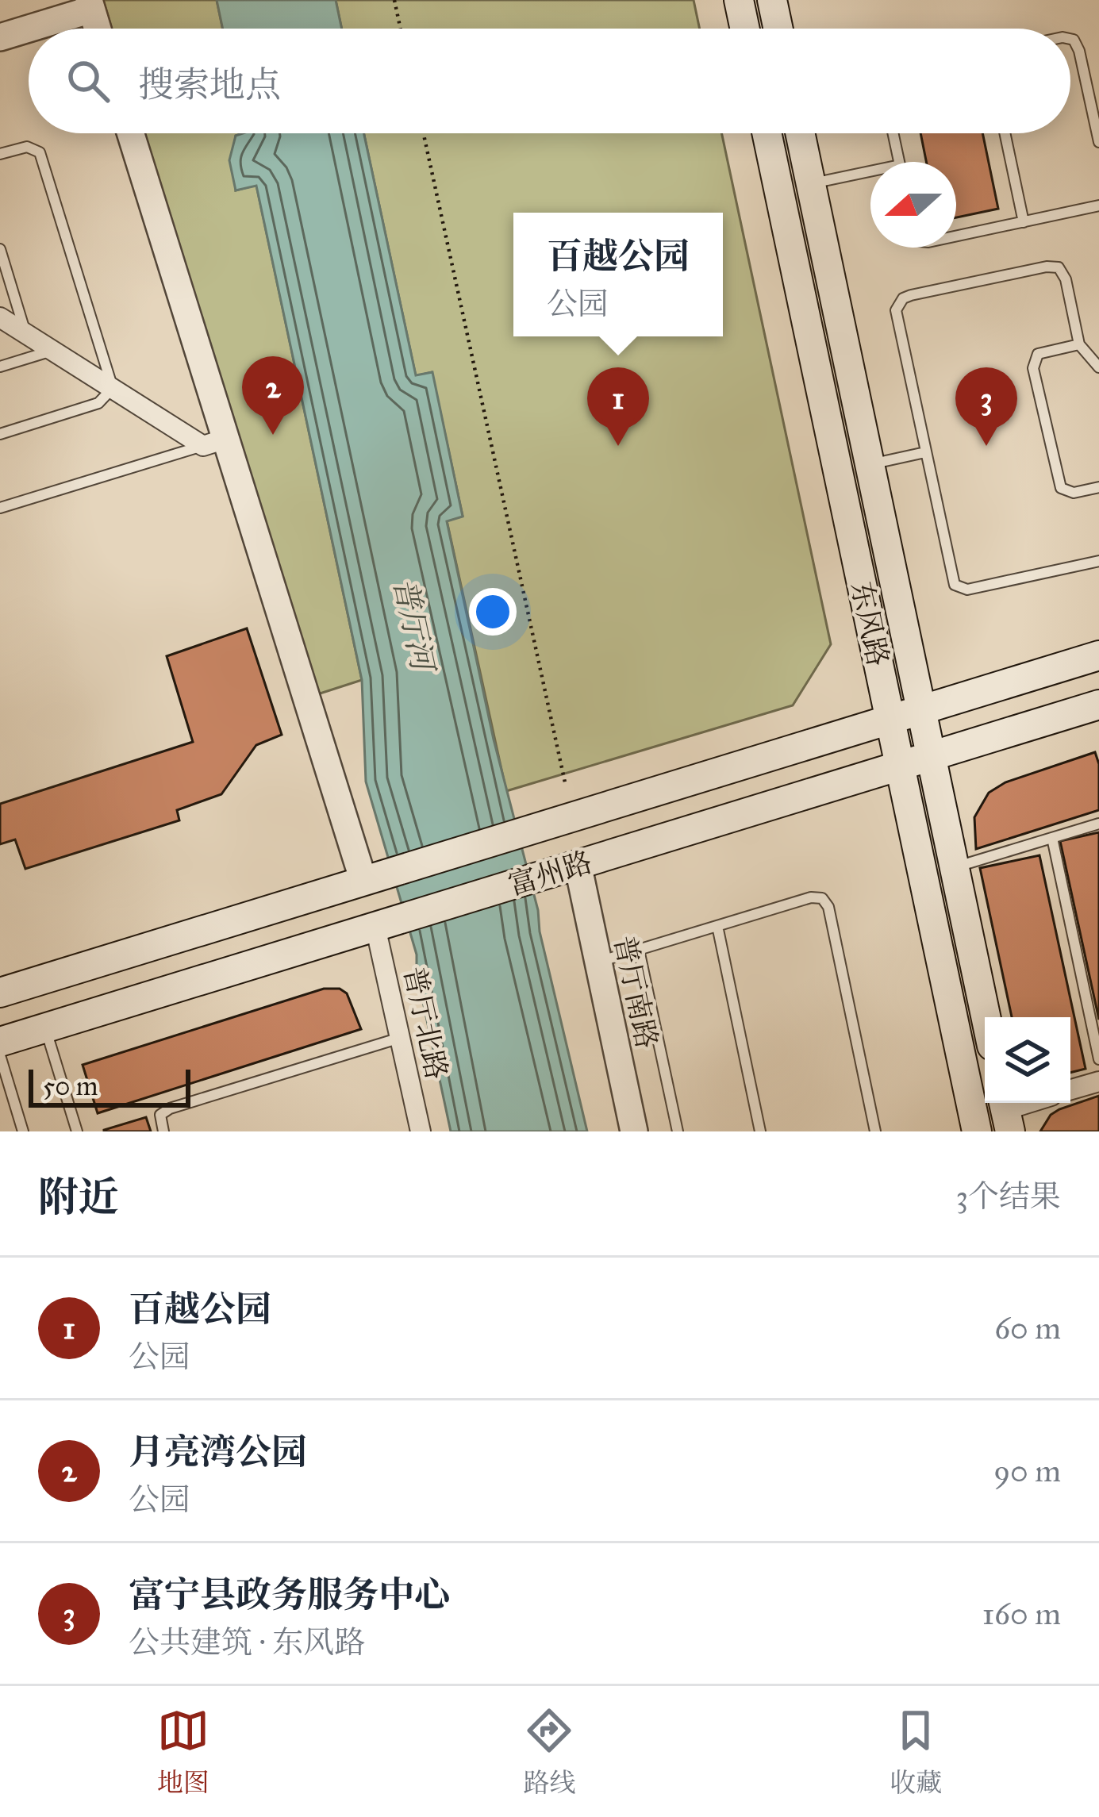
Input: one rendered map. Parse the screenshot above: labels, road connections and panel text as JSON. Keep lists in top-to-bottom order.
{
  "streets": {
    "main road": ["东风路", "富州路"],
    "street": ["普厅南路", "普厅北路"]
  },
  "crossings": [
    ["东风路", "富州路"],
    ["富州路", "普厅南路"],
    ["富州路", "普厅北路"]
  ],
  "water": ["普厅河"],
  "scale_bar": "50 m",
  "north": "left",
  "page": {
    "search": "搜索地点",
    "popup": ["百越公园", "公园"],
    "pins": ["2", "1", "3"],
    "scale": "50 m",
    "heading": ["附近", "3个结果"],
    "list": [
      {
        "mark": "1",
        "name": "百越公园",
        "note": "公园",
        "value": "60 m"
      },
      {
        "mark": "2",
        "name": "月亮湾公园",
        "note": "公园",
        "value": "90 m"
      },
      {
        "mark": "3",
        "name": "富宁县政务服务中心",
        "note": "公共建筑 · 东风路",
        "value": "160 m"
      }
    ],
    "nav": ["地图", "路线", "收藏"]
  }
}
